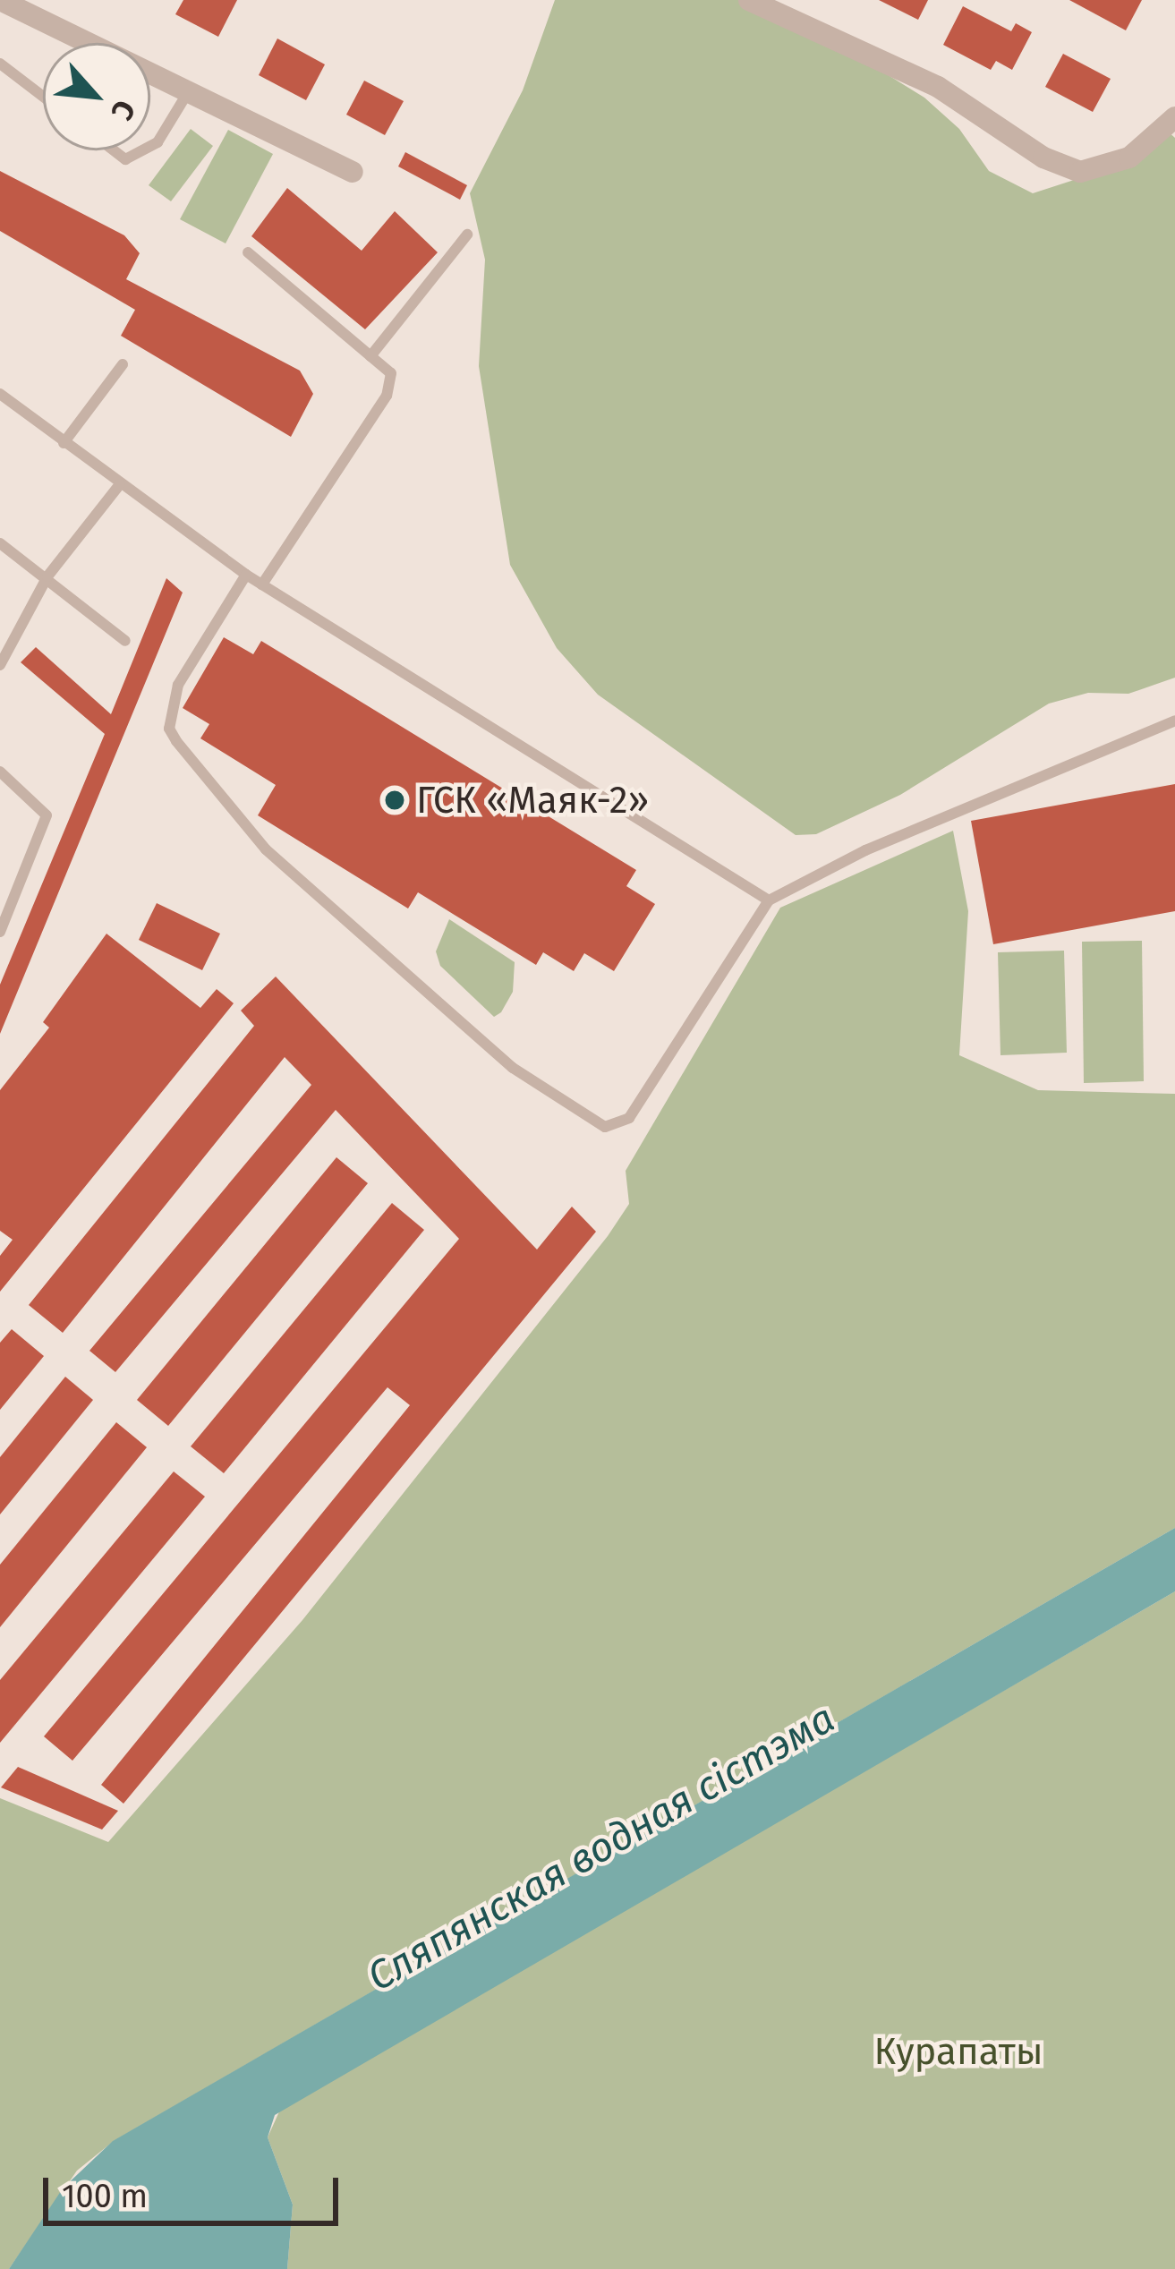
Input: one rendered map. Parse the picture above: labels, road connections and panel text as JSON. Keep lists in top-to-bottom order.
{
  "water": ["Сляпянская водная сістэма"],
  "parks": ["Курапаты"],
  "places": ["ГСК «Маяк-2»"],
  "scale_bar": "100 m",
  "north": "bottom right"
}
